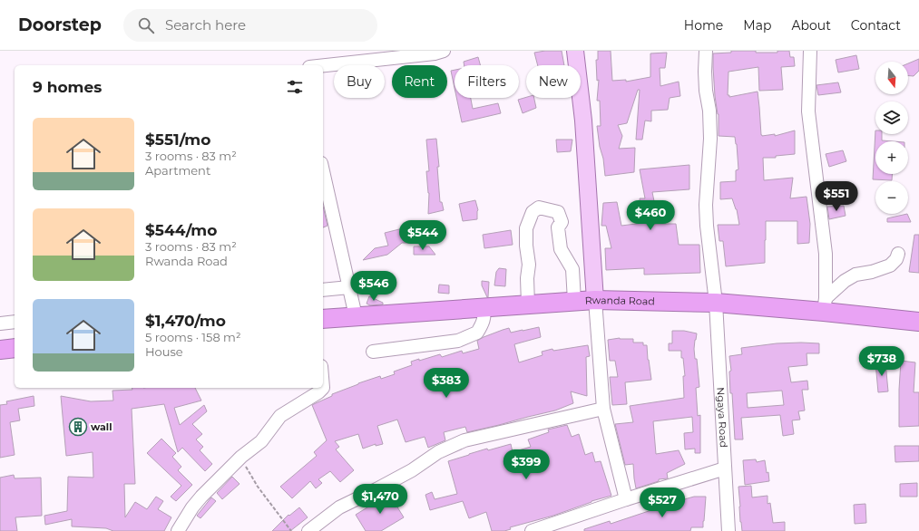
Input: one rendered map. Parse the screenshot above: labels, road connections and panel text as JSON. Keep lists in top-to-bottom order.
{
  "streets": {
    "highway": ["Rwanda Road"],
    "street": ["Ngaya Road"]
  },
  "crossings": [
    ["Rwanda Road", "Ngaya Road"]
  ],
  "places": {
    "building": ["wall"]
  },
  "north": "bottom",
  "page": {
    "header": "Doorstep",
    "search": "Search here",
    "nav": [
      "Home",
      "Map",
      "About",
      "Contact"
    ],
    "map_buttons": ["+", "−"],
    "chip": [
      "Buy",
      "Rent",
      "Filters",
      "New"
    ],
    "heading": "9 homes",
    "list": [
      {
        "name": "$551/mo",
        "note": "3 rooms · 83 m² · Apartment"
      },
      {
        "name": "$544/mo",
        "note": "3 rooms · 83 m² · Rwanda Road"
      },
      {
        "name": "$1,470/mo",
        "note": "5 rooms · 158 m² · House"
      }
    ],
    "price": [
      "$551",
      "$460",
      "$544",
      "$546",
      "$738",
      "$383",
      "$399",
      "$1,470",
      "$527"
    ]
  }
}
